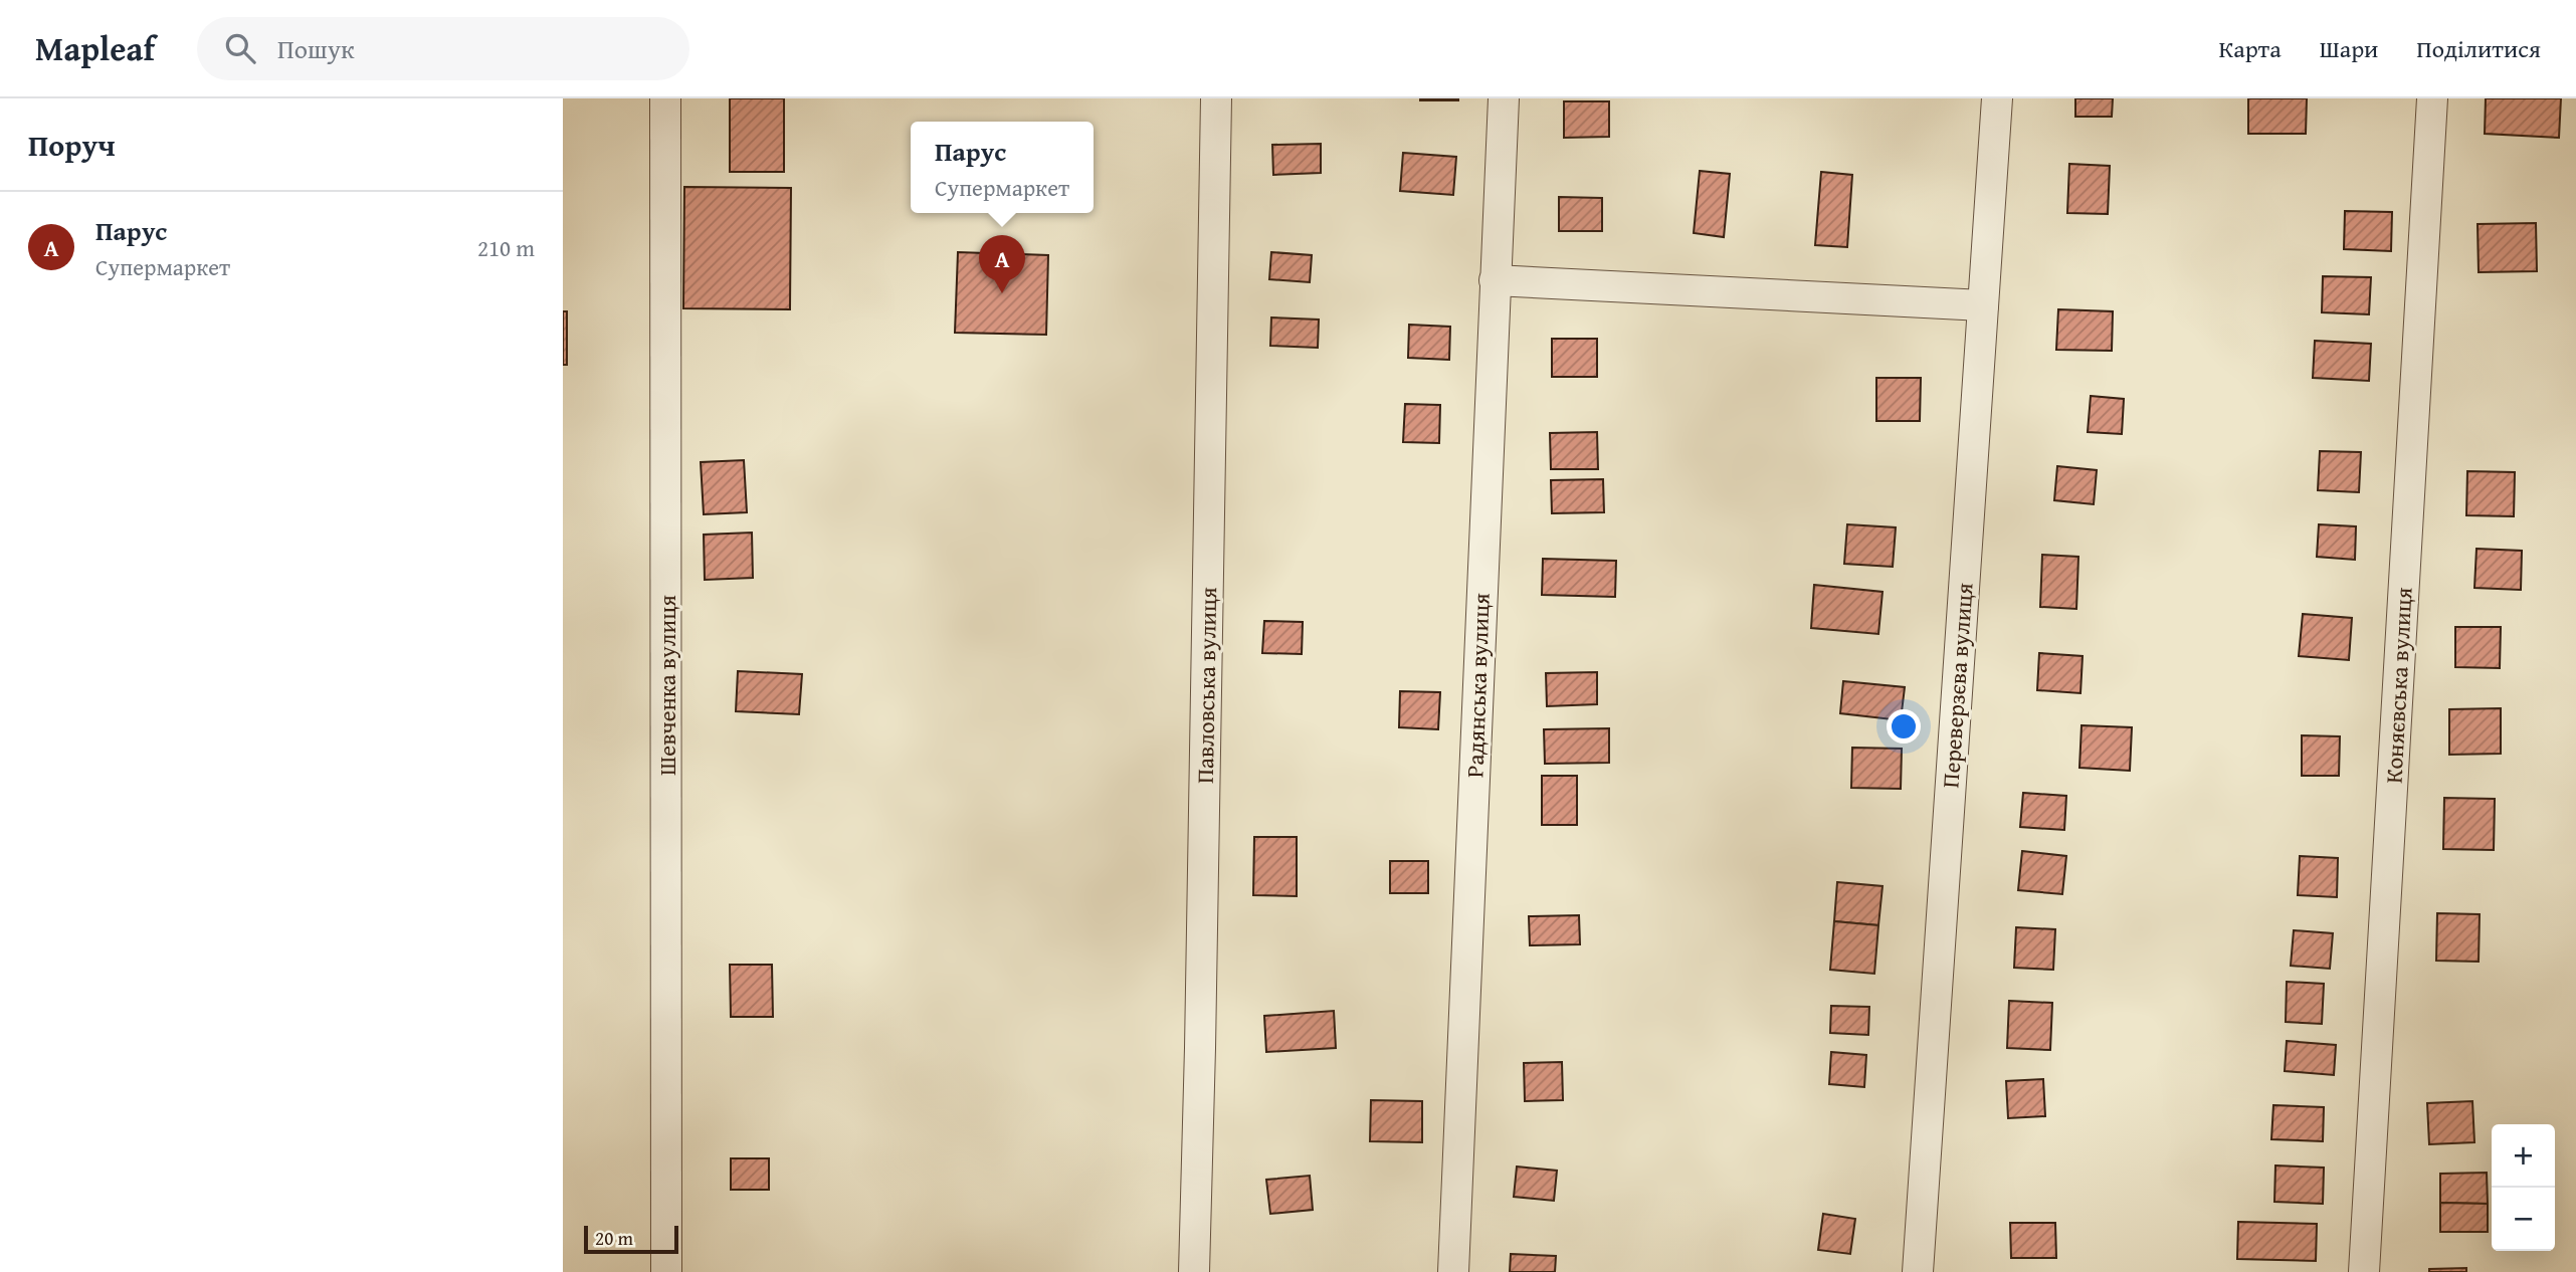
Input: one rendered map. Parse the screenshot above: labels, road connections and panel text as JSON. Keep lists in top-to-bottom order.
{
  "streets": {
    "street": [
      "Шевченка вулиця",
      "Павловська вулиця",
      "Радянська вулиця",
      "Переверзєва вулиця",
      "Коняєвська вулиця"
    ]
  },
  "scale_bar": "20 m",
  "page": {
    "header": "Mapleaf",
    "search": "Пошук",
    "nav": ["Карта", "Шари", "Поділитися"],
    "heading": "Поруч",
    "popup": ["Парус", "Супермаркет"],
    "list": [
      {
        "mark": "A",
        "name": "Парус",
        "note": "Супермаркет",
        "value": "210 m"
      }
    ],
    "pins": "A",
    "map_buttons": ["+", "−"],
    "scale": "20 m"
  }
}
